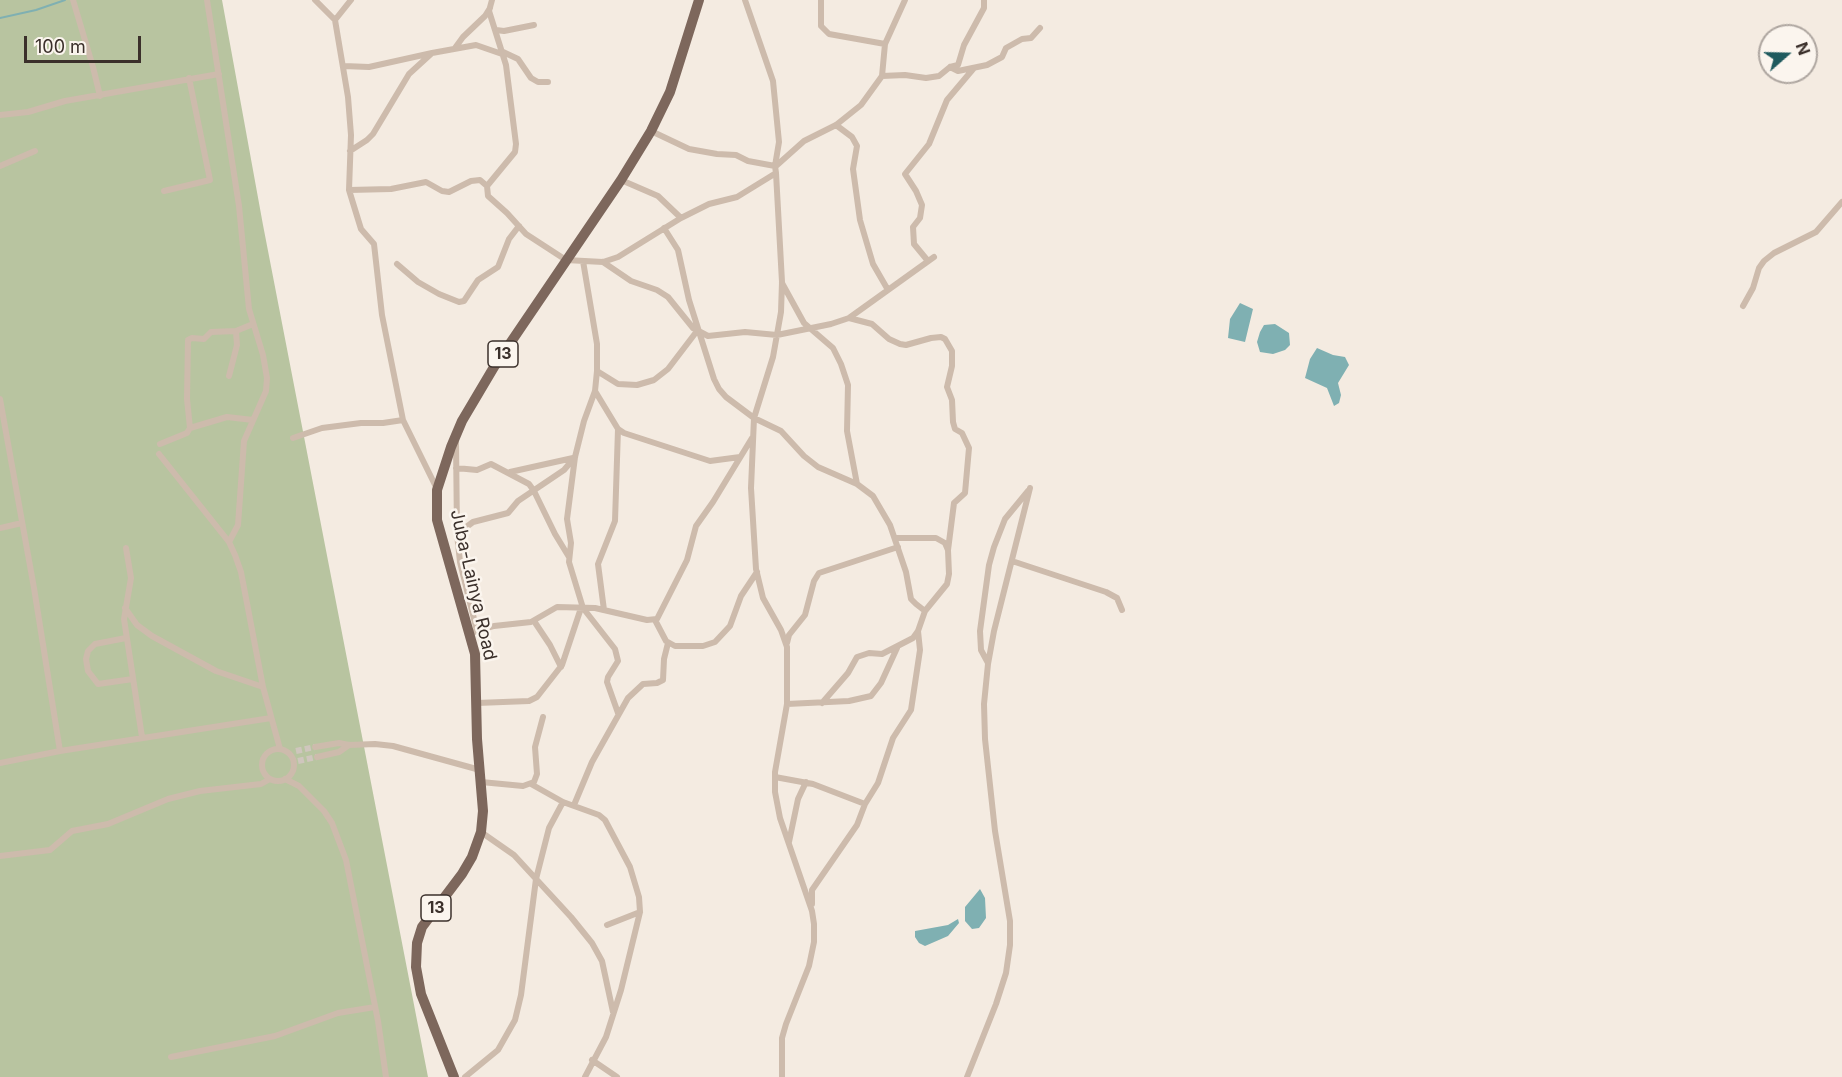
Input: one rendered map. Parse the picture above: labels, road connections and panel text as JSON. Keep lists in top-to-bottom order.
{
  "streets": {
    "main road": ["13", "Juba-Lainya Road"]
  },
  "scale_bar": "100 m",
  "north": "right"
}
